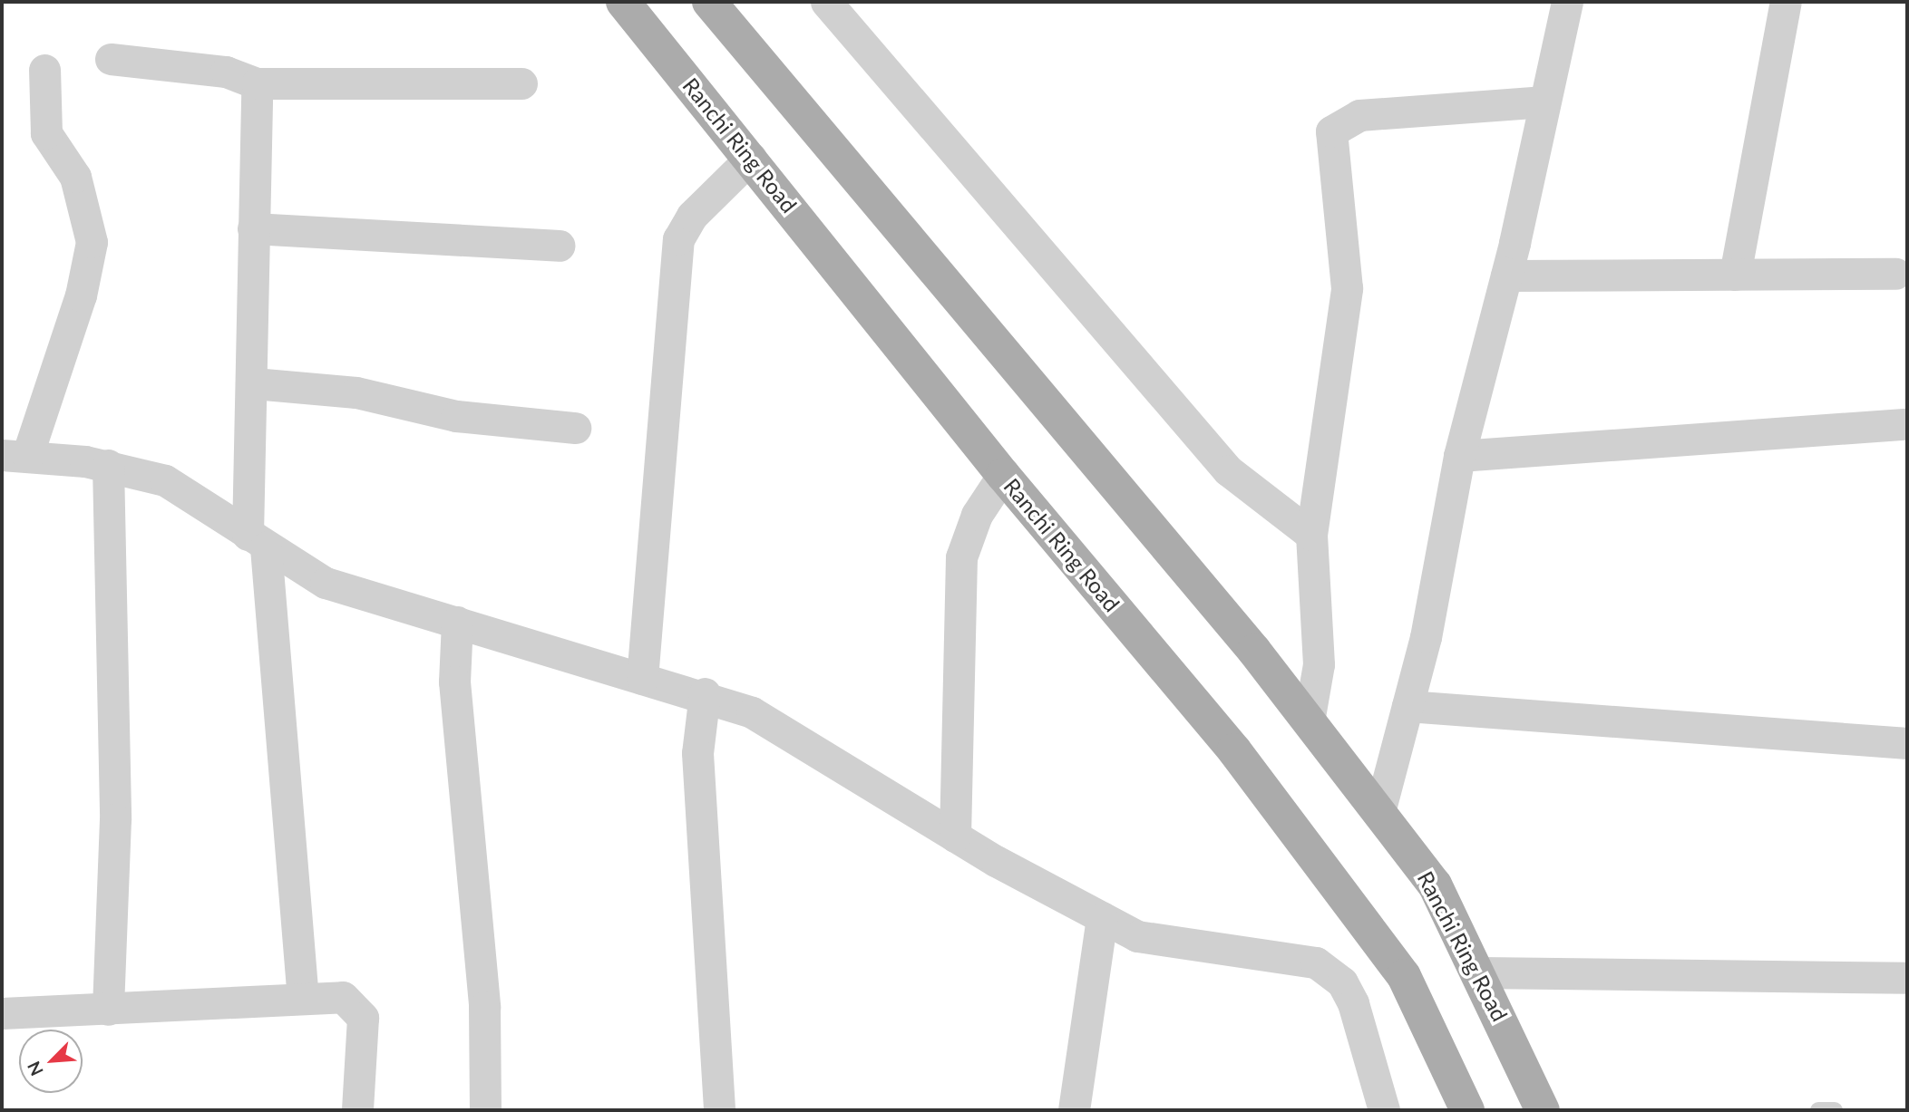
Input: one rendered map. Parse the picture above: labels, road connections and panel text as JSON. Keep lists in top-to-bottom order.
{
  "streets": {
    "main road": ["Ranchi Ring Road"]
  },
  "north": "bottom left"
}
